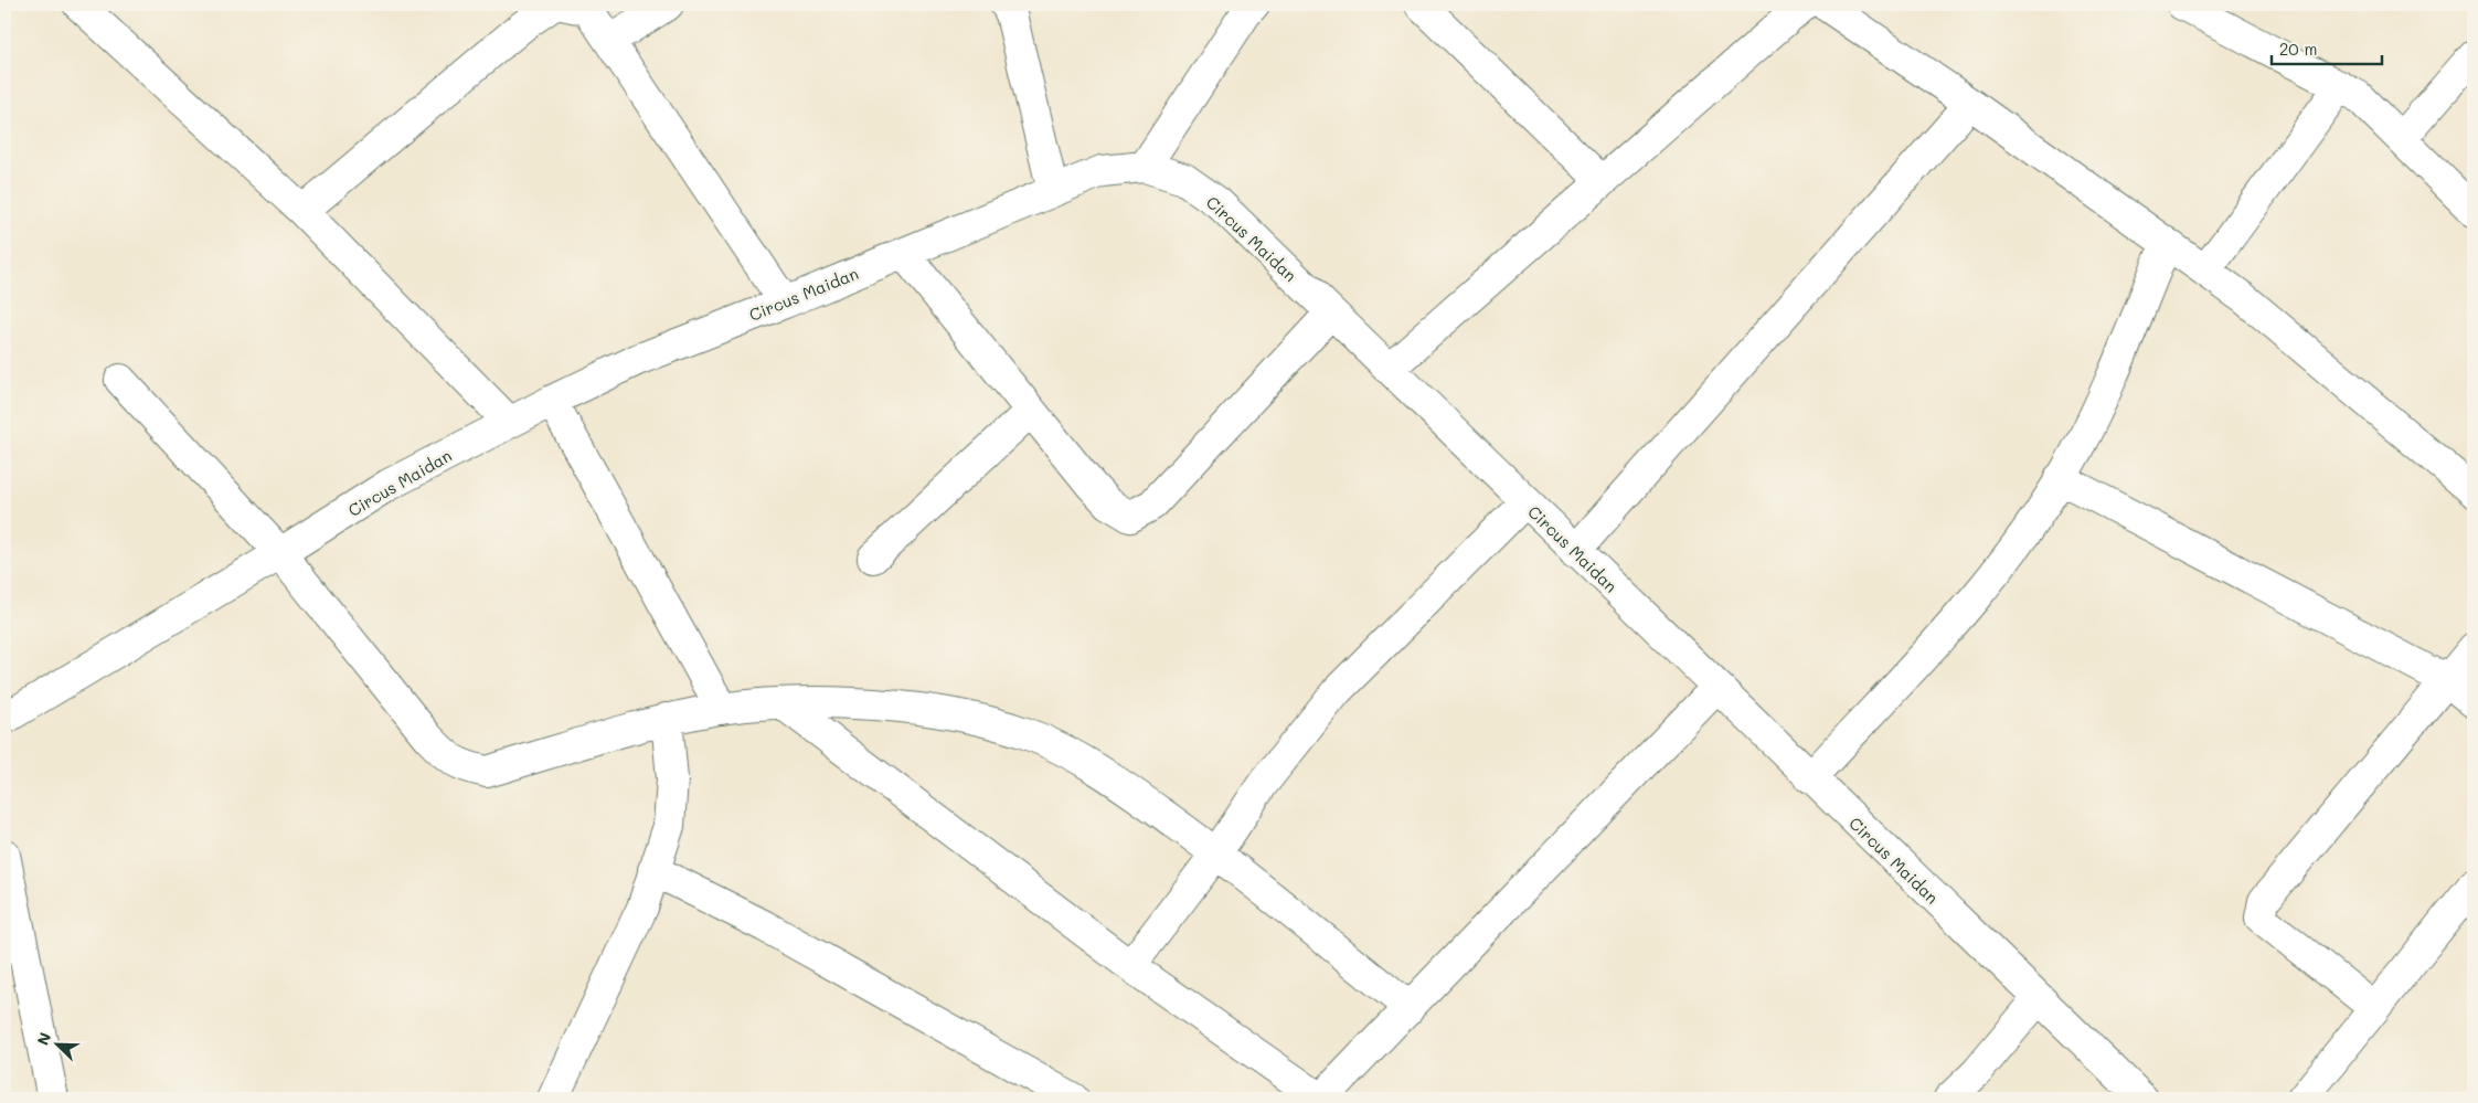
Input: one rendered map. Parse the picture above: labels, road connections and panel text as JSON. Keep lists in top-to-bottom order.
{
  "streets": {
    "main road": ["Circus Maidan"]
  },
  "scale_bar": "20 m",
  "north": "top left"
}
